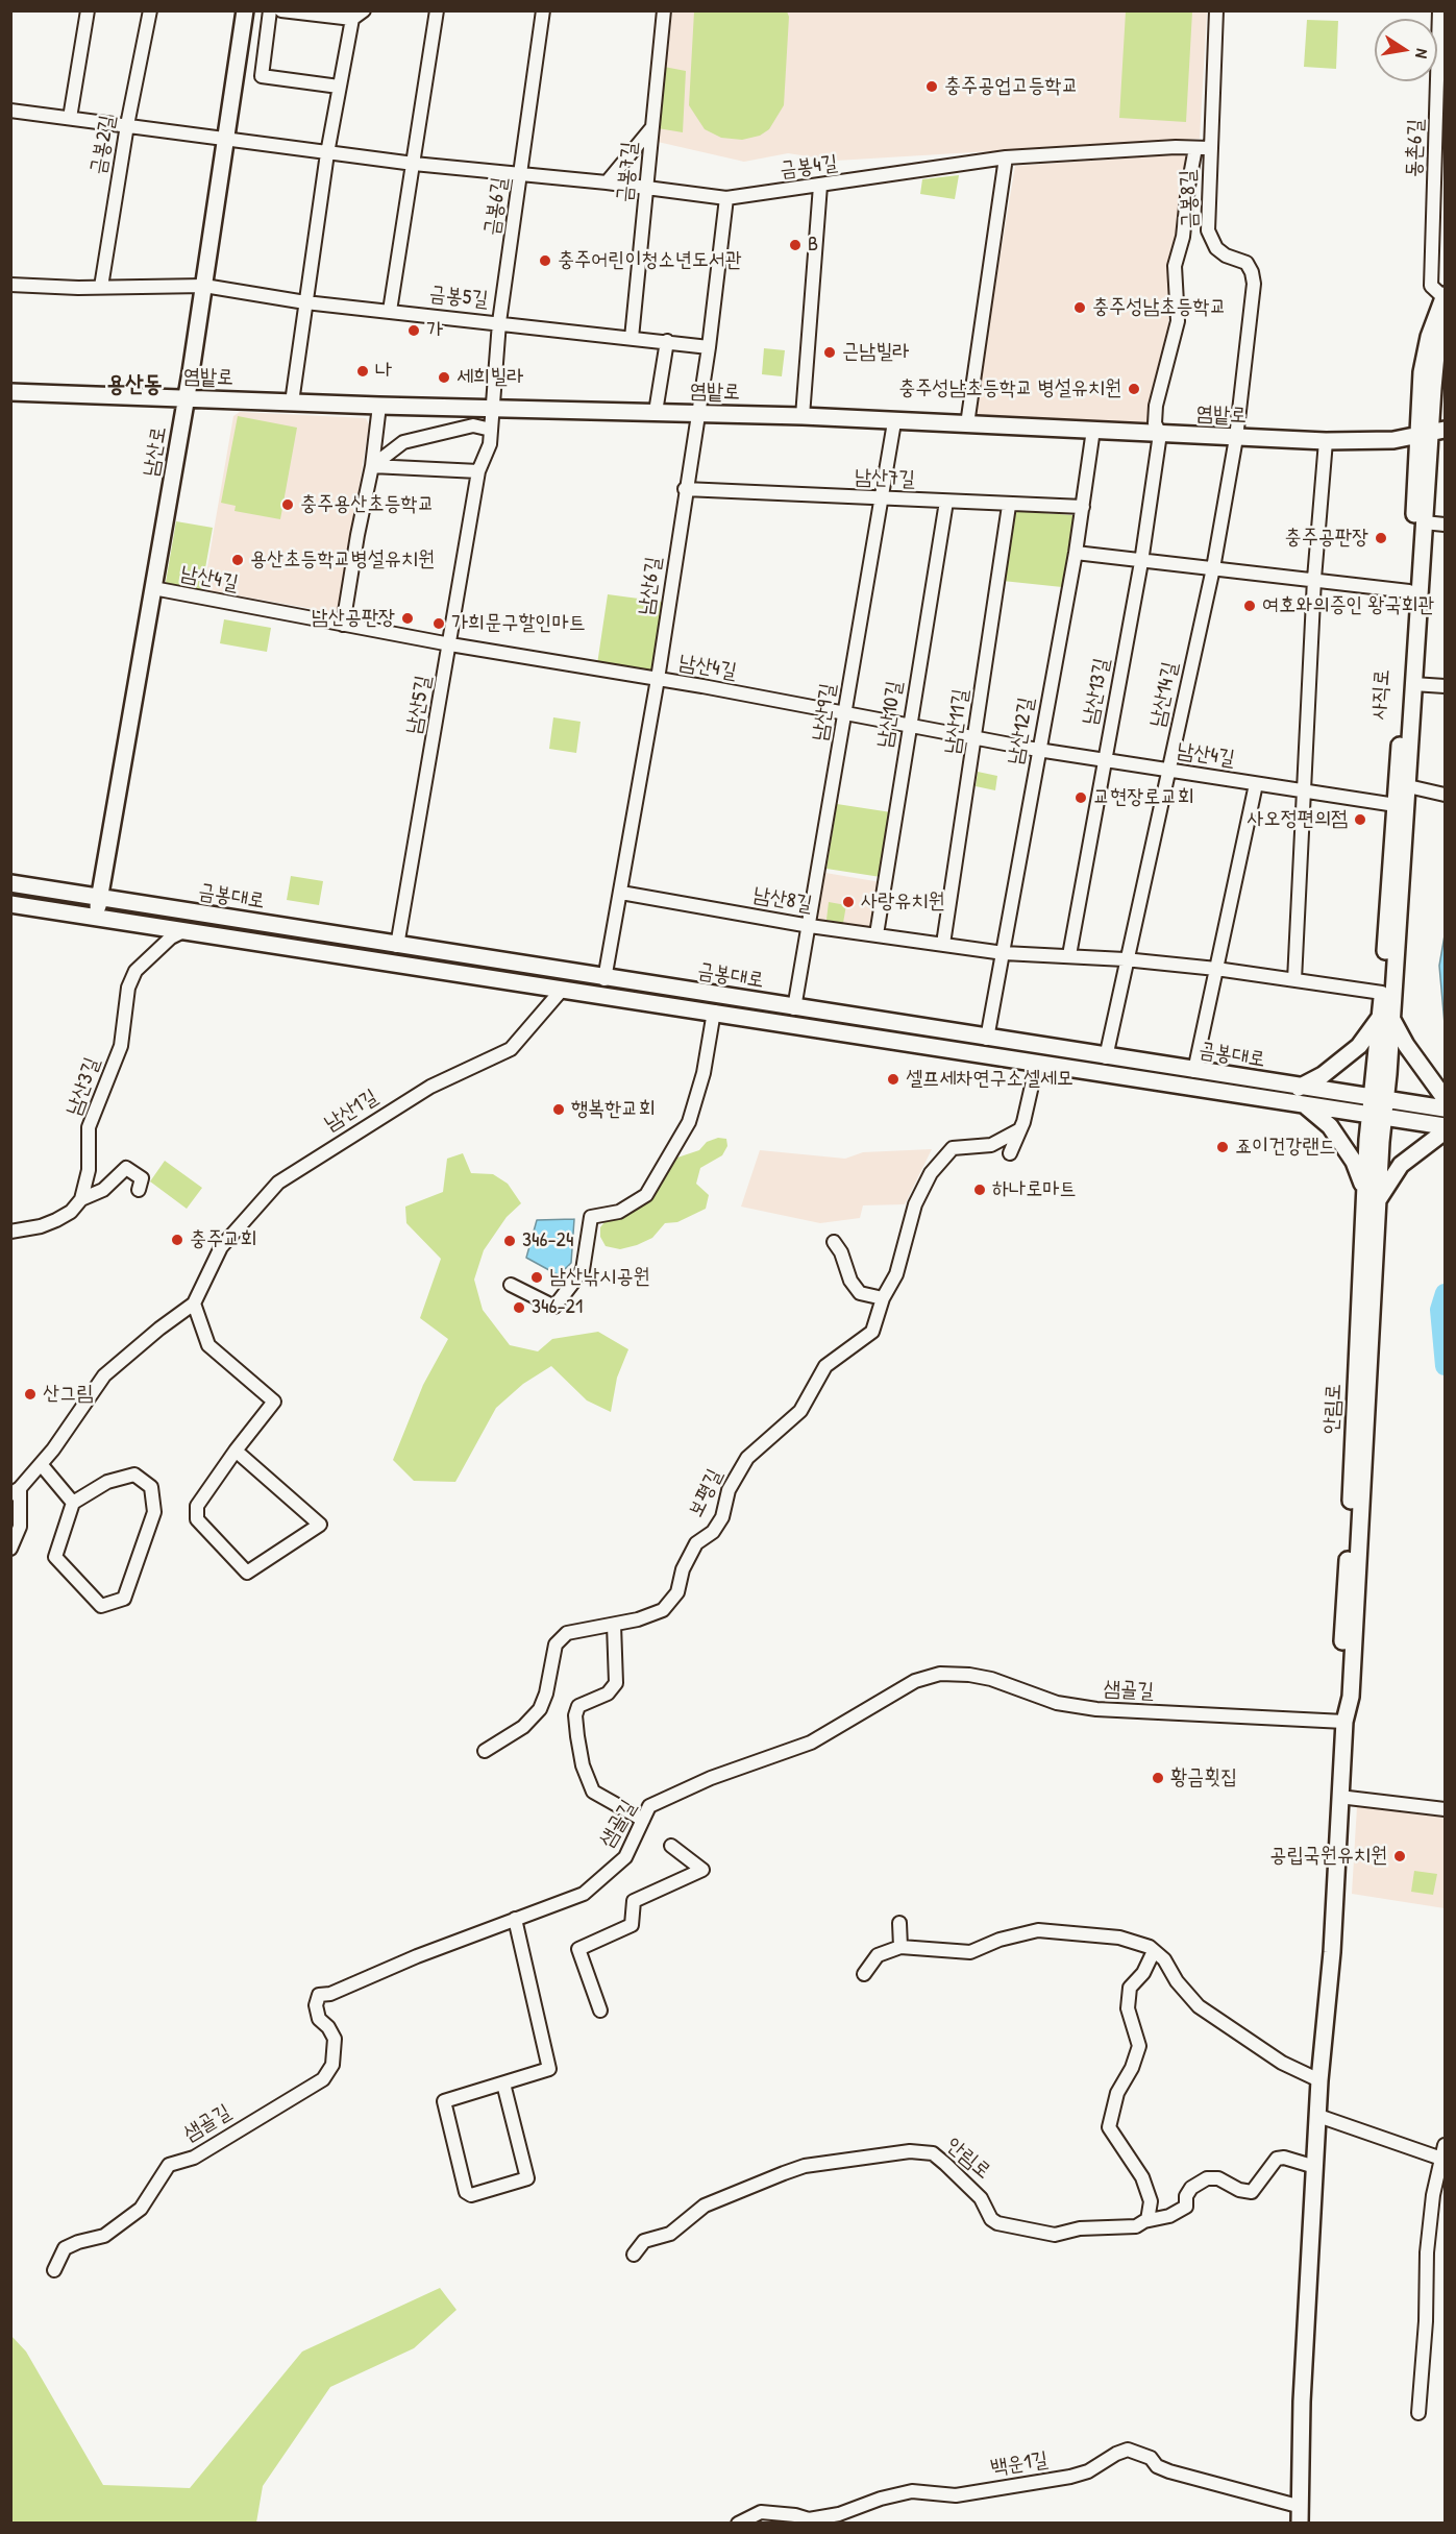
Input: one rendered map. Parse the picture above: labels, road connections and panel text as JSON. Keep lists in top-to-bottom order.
{
  "streets": {
    "street": [
      "금봉2길",
      "동촌6길",
      "금봉4길",
      "금봉7길",
      "금봉8길",
      "금봉6길",
      "금봉5길",
      "염밭로",
      "남산로",
      "남산7길",
      "남산4길",
      "남산6길",
      "남산13길",
      "남산14길",
      "사직로",
      "남산5길",
      "남산9길",
      "남산10길",
      "남산11길",
      "남산12길",
      "금봉대로",
      "남산8길",
      "남산3길",
      "남산1길",
      "안림로",
      "보평길",
      "샘골길",
      "백운1길"
    ]
  },
  "crossings": [
    ["금봉2길", "금봉4길"],
    ["금봉2길", "금봉5길"],
    ["동촌6길", "사직로"],
    ["금봉4길", "금봉7길"],
    ["금봉4길", "금봉8길"],
    ["금봉4길", "금봉6길"],
    ["금봉4길", "남산로"],
    ["금봉4길", "남산6길"],
    ["금봉4길", "남산13길"],
    ["금봉7길", "금봉5길"],
    ["금봉8길", "염밭로"],
    ["금봉8길", "남산13길"],
    ["금봉8길", "남산14길"],
    ["금봉6길", "금봉5길"],
    ["금봉6길", "염밭로"],
    ["금봉6길", "남산5길"],
    ["금봉5길", "남산로"],
    ["금봉5길", "남산6길"],
    ["염밭로", "남산로"],
    ["염밭로", "남산6길"],
    ["염밭로", "남산13길"],
    ["염밭로", "남산14길"],
    ["염밭로", "사직로"],
    ["염밭로", "남산5길"],
    ["염밭로", "남산9길"],
    ["염밭로", "남산12길"],
    ["남산로", "남산4길"],
    ["남산로", "금봉대로"],
    ["남산7길", "남산6길"],
    ["남산7길", "남산9길"],
    ["남산7길", "남산10길"],
    ["남산7길", "남산11길"],
    ["남산7길", "남산12길"],
    ["남산4길", "남산6길"],
    ["남산4길", "남산13길"],
    ["남산4길", "남산14길"],
    ["남산4길", "사직로"],
    ["남산4길", "남산5길"],
    ["남산4길", "남산9길"],
    ["남산4길", "남산10길"],
    ["남산4길", "남산11길"],
    ["남산4길", "남산12길"],
    ["남산4길", "금봉대로"],
    ["남산6길", "금봉대로"],
    ["남산6길", "남산8길"],
    ["남산13길", "남산8길"],
    ["남산14길", "금봉대로"],
    ["남산14길", "남산8길"],
    ["사직로", "금봉대로"],
    ["사직로", "안림로"],
    ["남산5길", "금봉대로"],
    ["남산9길", "금봉대로"],
    ["남산9길", "남산8길"],
    ["남산10길", "남산8길"],
    ["남산11길", "남산8길"],
    ["남산12길", "금봉대로"],
    ["남산12길", "남산8길"],
    ["금봉대로", "남산3길"],
    ["금봉대로", "남산1길"],
    ["금봉대로", "안림로"],
    ["안림로", "샘골길"],
    ["안림로", "백운1길"]
  ],
  "districts": ["용산동"],
  "places": [
    "충주공업고등학교",
    "B",
    "충주어린이청소년도서관",
    "충주성남초등학교",
    "가",
    "근남빌라",
    "나",
    "세희빌라",
    "충주성남초등학교 병설유치원",
    "충주용산초등학교",
    "충주공판장",
    "용산초등학교병설유치원",
    "여호와의증인 왕국회관",
    "남산공판장",
    "가희문구할인마트",
    "교현장로교회",
    "사오정편의점",
    "사랑유치원",
    "셀프세차연구소셀세모",
    "행복한교회",
    "죠이건강랜드",
    "하나로마트",
    "충주교회",
    "346-24",
    "남산낚시공원",
    "346-21",
    "산그림",
    "황금횟집",
    "공립국원유치원"
  ],
  "north": "right"
}
